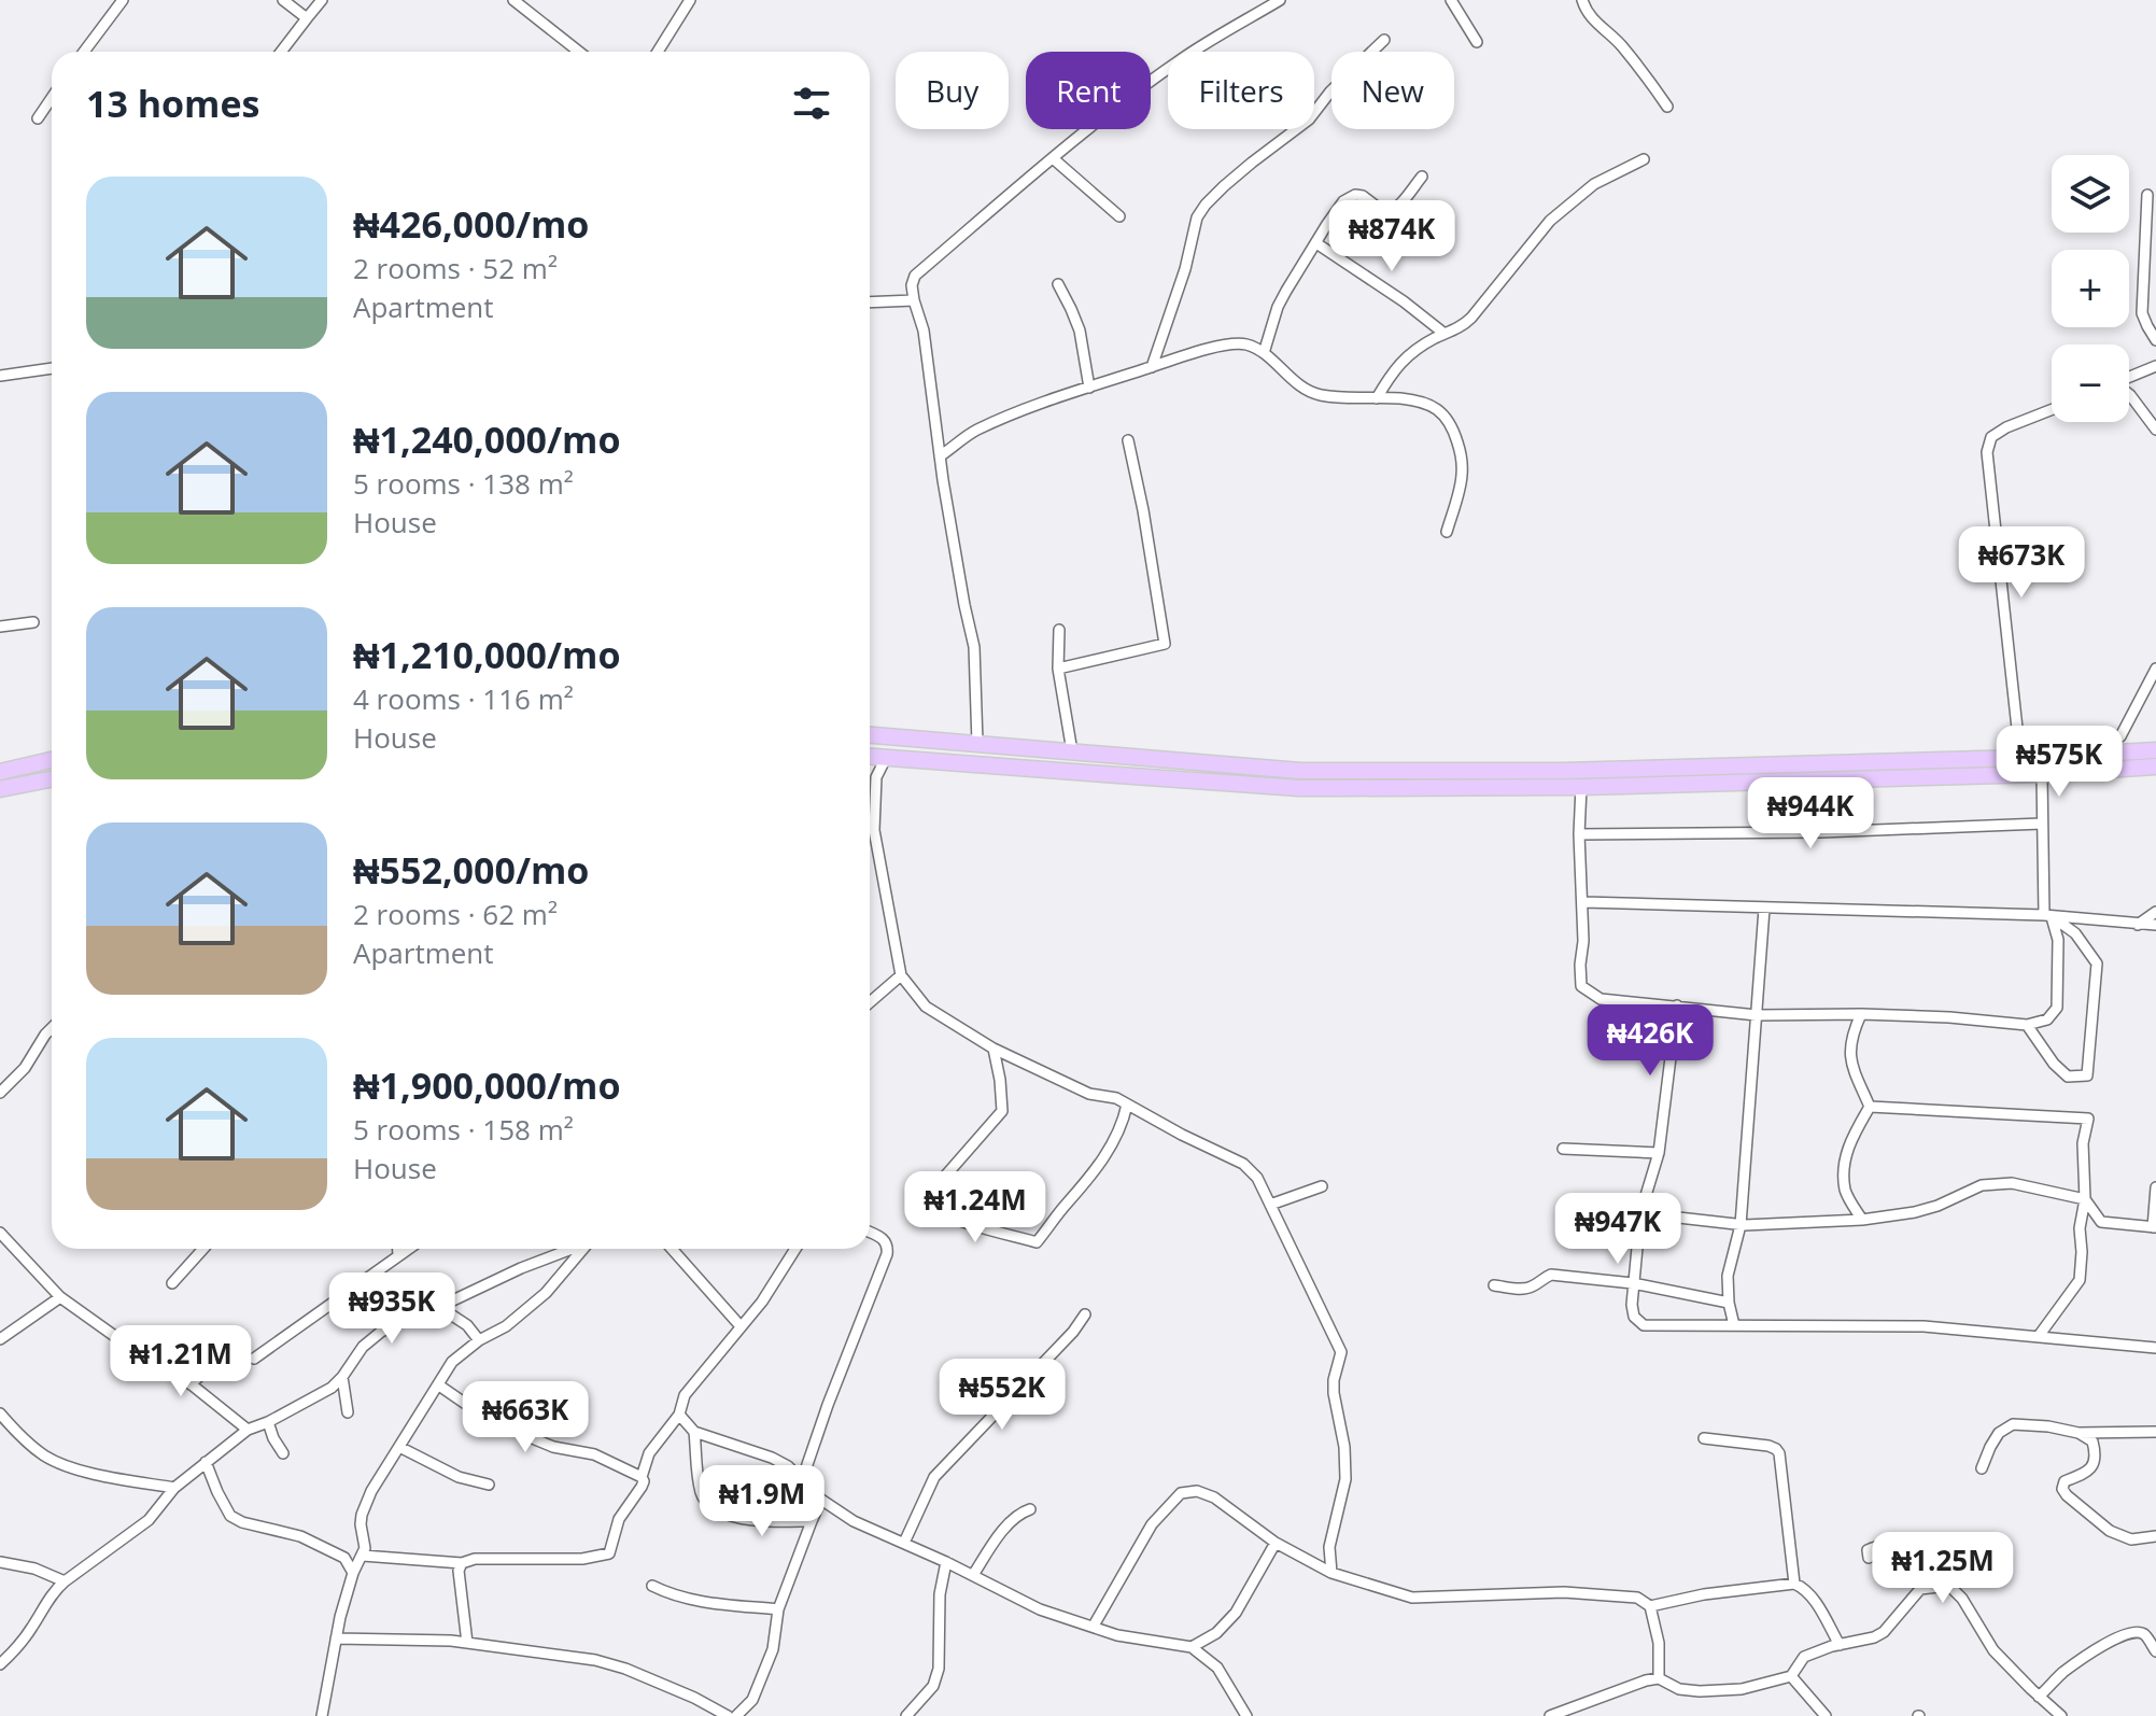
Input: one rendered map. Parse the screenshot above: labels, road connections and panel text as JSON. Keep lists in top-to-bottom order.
{
  "page": {
    "chip": [
      "Buy",
      "Rent",
      "Filters",
      "New"
    ],
    "heading": "13 homes",
    "map_buttons": ["+", "−"],
    "list": [
      {
        "name": "₦426,000/mo",
        "note": "2 rooms · 52 m² · Apartment"
      },
      {
        "name": "₦1,240,000/mo",
        "note": "5 rooms · 138 m² · House"
      },
      {
        "name": "₦1,210,000/mo",
        "note": "4 rooms · 116 m² · House"
      },
      {
        "name": "₦552,000/mo",
        "note": "2 rooms · 62 m² · Apartment"
      },
      {
        "name": "₦1,900,000/mo",
        "note": "5 rooms · 158 m² · House"
      }
    ],
    "price": [
      "₦874K",
      "₦673K",
      "₦575K",
      "₦944K",
      "₦426K",
      "₦1.24M",
      "₦947K",
      "₦935K",
      "₦1.21M",
      "₦552K",
      "₦663K",
      "₦1.9M",
      "₦1.25M"
    ]
  }
}
